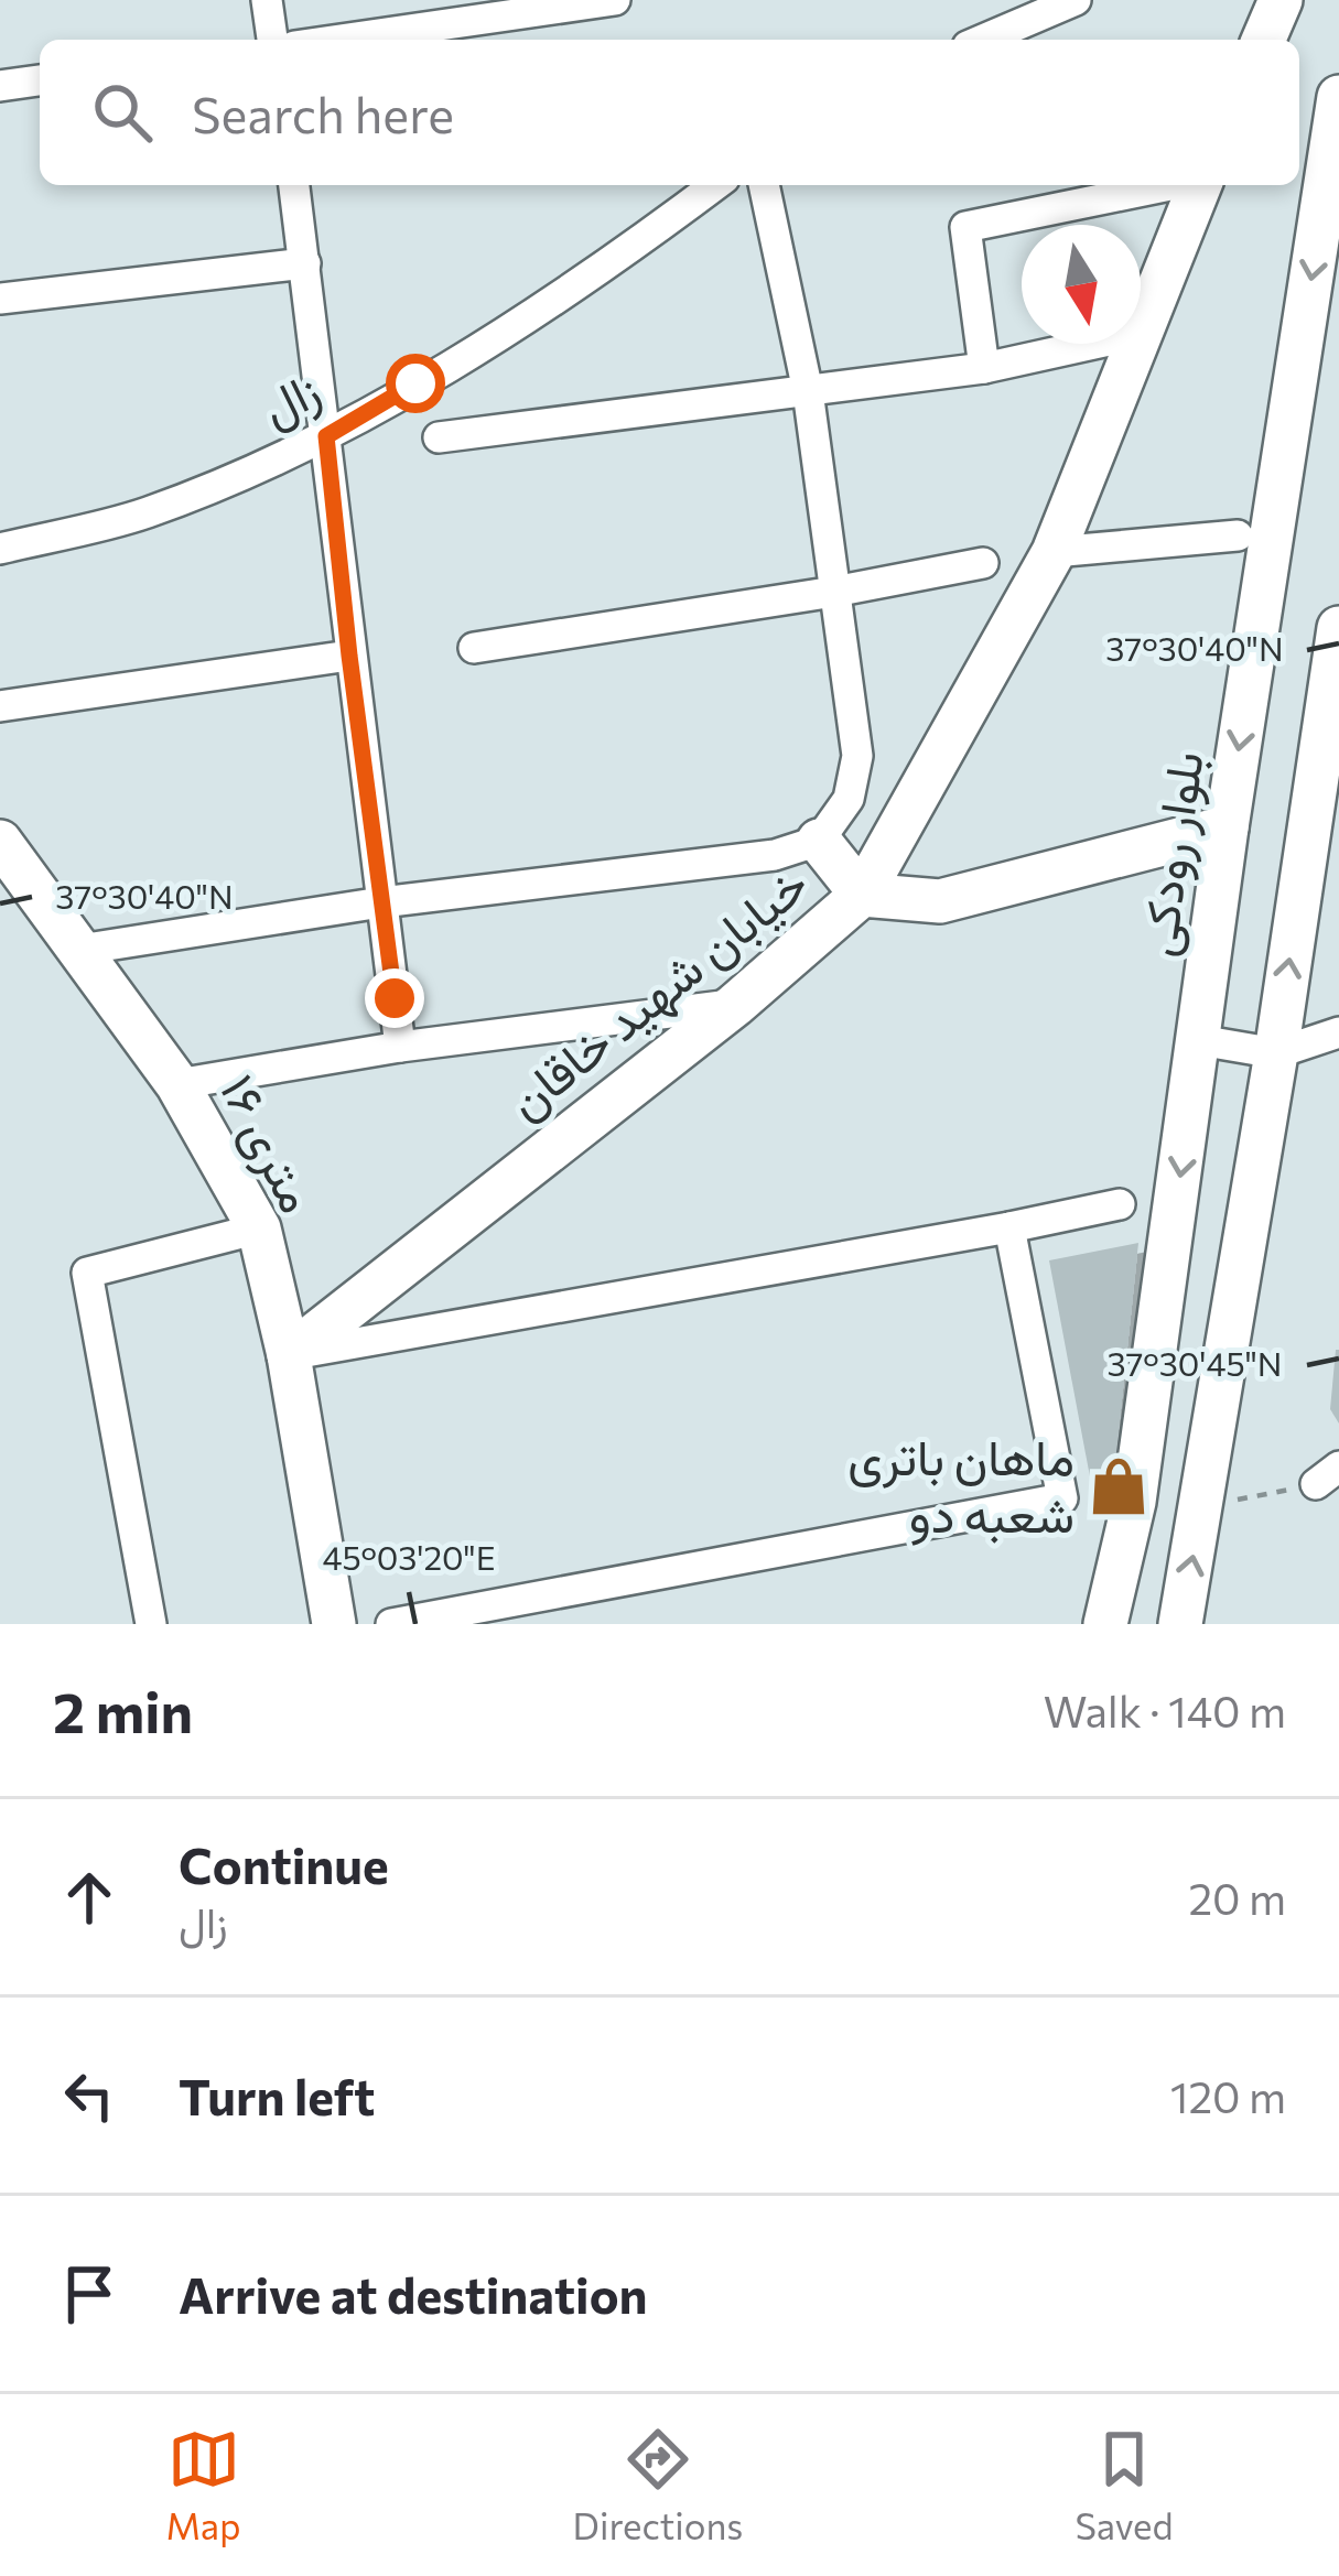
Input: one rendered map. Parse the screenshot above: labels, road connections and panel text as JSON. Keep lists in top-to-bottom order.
{
  "streets": {
    "street": [
      "زال",
      "بلوار رودکی",
      "خیابان شهید خاقان",
      "۱۶ متری"
    ]
  },
  "crossings": [
    ["بلوار رودکی", "خیابان شهید خاقان"],
    ["خیابان شهید خاقان", "۱۶ متری"]
  ],
  "places": {
    "shop": ["ماهان باتری شعبه دو"]
  },
  "north": "bottom",
  "page": {
    "search": "Search here",
    "heading": ["2 min", "Walk · 140 m"],
    "list": [
      ["Continue", "زال", "20 m"],
      ["Turn left", "120 m"],
      "Arrive at destination"
    ],
    "nav": ["Map", "Directions", "Saved"]
  },
  "coordinates": ["37°30'40\"N", "37°30'45\"N", "45°03'20\"E"]
}
